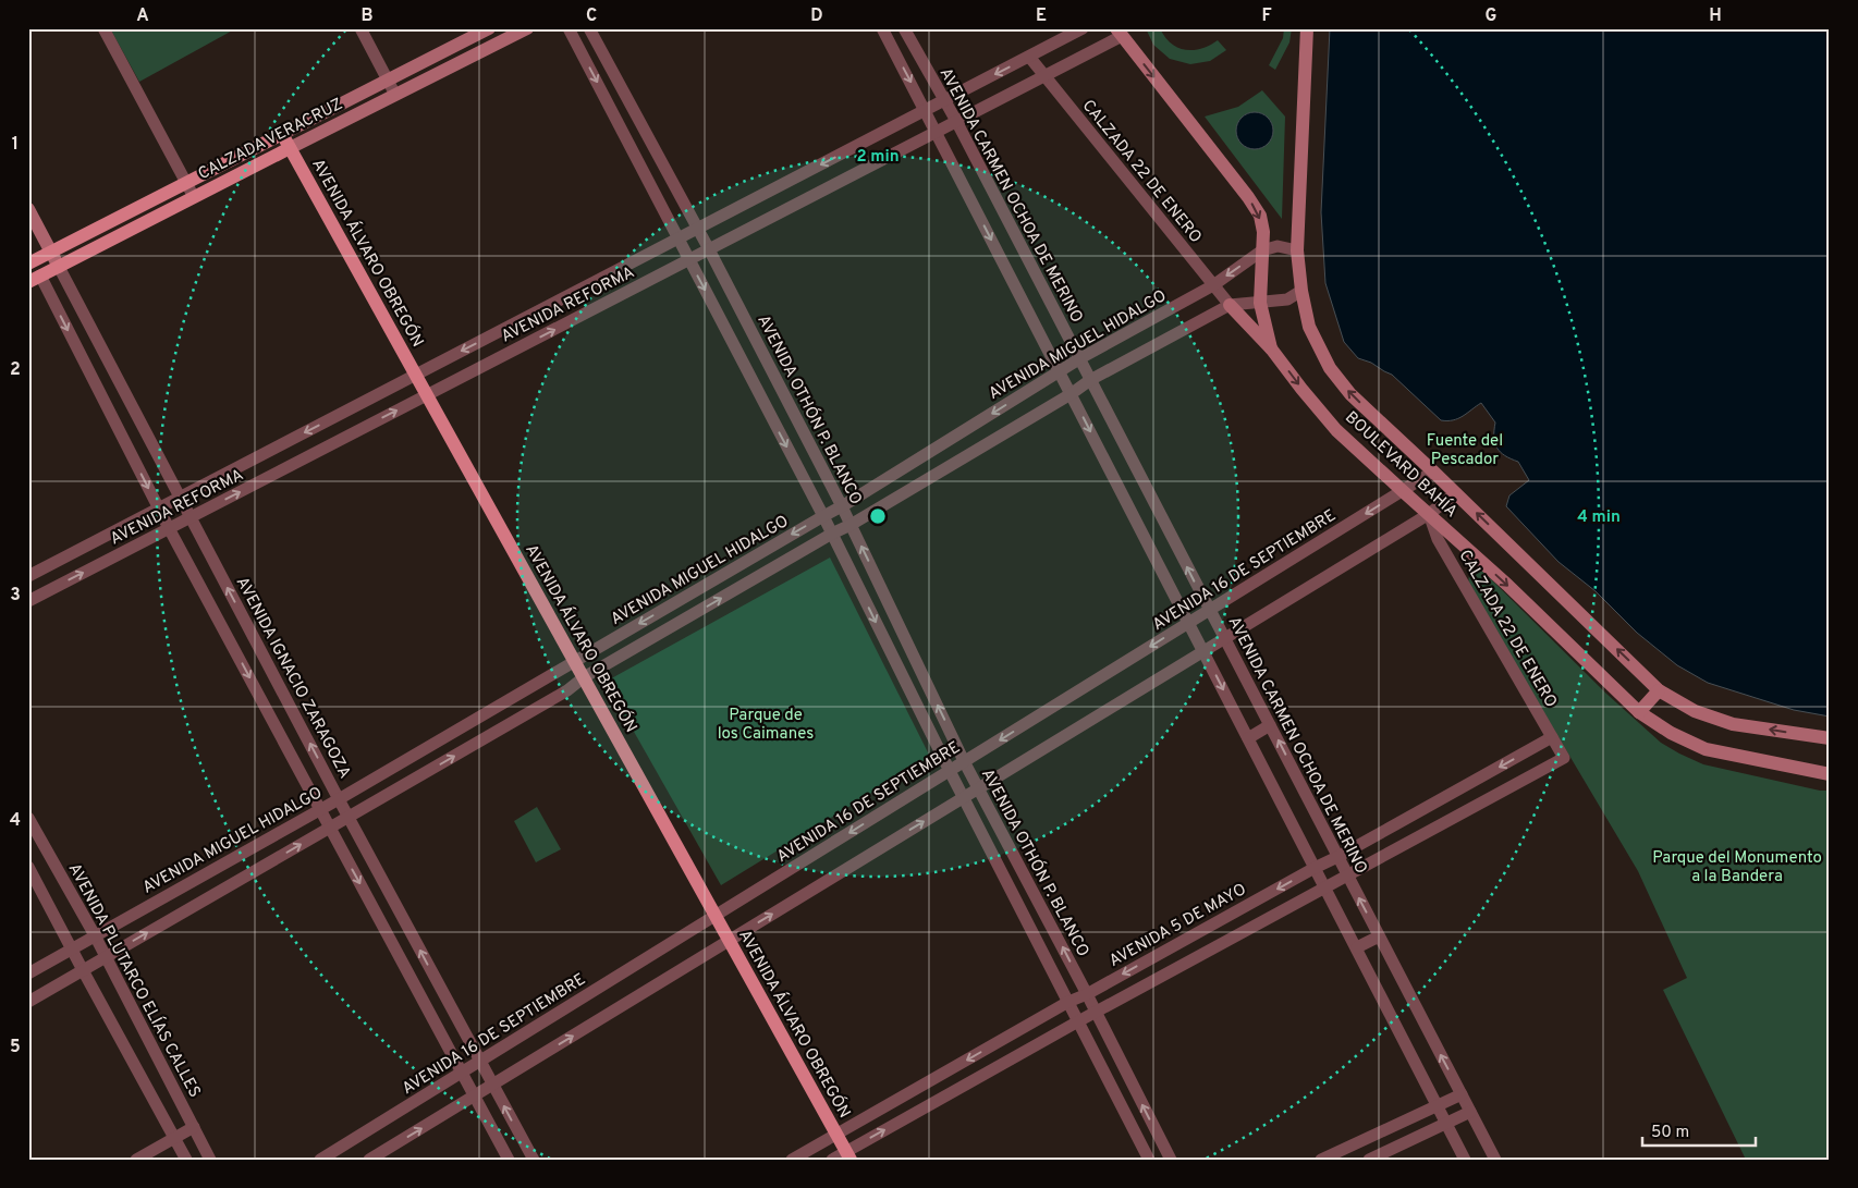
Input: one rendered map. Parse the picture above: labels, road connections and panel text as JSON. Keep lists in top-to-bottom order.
{
  "streets": {
    "main road": [
      "CALZADA VERACRUZ",
      "AVENIDA ÁLVARO OBREGÓN",
      "BOULEVARD BAHÍA",
      "AVENIDA IGNACIO ZARAGOZA"
    ],
    "street": [
      "CALZADA 22 DE ENERO",
      "AVENIDA CARMEN OCHOA DE MERINO",
      "AVENIDA REFORMA",
      "AVENIDA MIGUEL HIDALGO",
      "AVENIDA OTHÓN P. BLANCO",
      "AVENIDA 16 DE SEPTIEMBRE",
      "AVENIDA 5 DE MAYO",
      "AVENIDA PLUTARCO ELÍAS CALLES"
    ]
  },
  "crossings": [
    ["CALZADA VERACRUZ", "AVENIDA ÁLVARO OBREGÓN"],
    ["CALZADA VERACRUZ", "AVENIDA IGNACIO ZARAGOZA"],
    ["CALZADA 22 DE ENERO", "AVENIDA CARMEN OCHOA DE MERINO"],
    ["CALZADA 22 DE ENERO", "AVENIDA REFORMA"],
    ["CALZADA 22 DE ENERO", "AVENIDA MIGUEL HIDALGO"],
    ["CALZADA 22 DE ENERO", "BOULEVARD BAHÍA"],
    ["CALZADA 22 DE ENERO", "AVENIDA 5 DE MAYO"],
    ["AVENIDA CARMEN OCHOA DE MERINO", "AVENIDA REFORMA"],
    ["AVENIDA CARMEN OCHOA DE MERINO", "AVENIDA MIGUEL HIDALGO"],
    ["AVENIDA CARMEN OCHOA DE MERINO", "AVENIDA 16 DE SEPTIEMBRE"],
    ["AVENIDA CARMEN OCHOA DE MERINO", "AVENIDA 5 DE MAYO"],
    ["AVENIDA ÁLVARO OBREGÓN", "AVENIDA REFORMA"],
    ["AVENIDA ÁLVARO OBREGÓN", "AVENIDA MIGUEL HIDALGO"],
    ["AVENIDA ÁLVARO OBREGÓN", "AVENIDA 16 DE SEPTIEMBRE"],
    ["AVENIDA ÁLVARO OBREGÓN", "AVENIDA 5 DE MAYO"],
    ["AVENIDA REFORMA", "AVENIDA OTHÓN P. BLANCO"],
    ["AVENIDA REFORMA", "BOULEVARD BAHÍA"],
    ["AVENIDA REFORMA", "AVENIDA IGNACIO ZARAGOZA"],
    ["AVENIDA MIGUEL HIDALGO", "AVENIDA OTHÓN P. BLANCO"],
    ["AVENIDA MIGUEL HIDALGO", "BOULEVARD BAHÍA"],
    ["AVENIDA MIGUEL HIDALGO", "AVENIDA IGNACIO ZARAGOZA"],
    ["AVENIDA MIGUEL HIDALGO", "AVENIDA PLUTARCO ELÍAS CALLES"],
    ["AVENIDA OTHÓN P. BLANCO", "AVENIDA 16 DE SEPTIEMBRE"],
    ["AVENIDA OTHÓN P. BLANCO", "AVENIDA 5 DE MAYO"],
    ["BOULEVARD BAHÍA", "AVENIDA 16 DE SEPTIEMBRE"],
    ["AVENIDA 16 DE SEPTIEMBRE", "AVENIDA IGNACIO ZARAGOZA"]
  ],
  "one_way": ["AVENIDA IGNACIO ZARAGOZA"],
  "parks": ["Fuente del Pescador", "Parque de los Caimanes", "Parque del Monumento a la Bandera"],
  "scale_bar": "50 m",
  "grid": {
    "columns": [
      "A",
      "B",
      "C",
      "D",
      "E",
      "F",
      "G",
      "H"
    ],
    "rows": [
      "1",
      "2",
      "3",
      "4",
      "5"
    ]
  },
  "rings": ["2 min", "4 min"]
}
